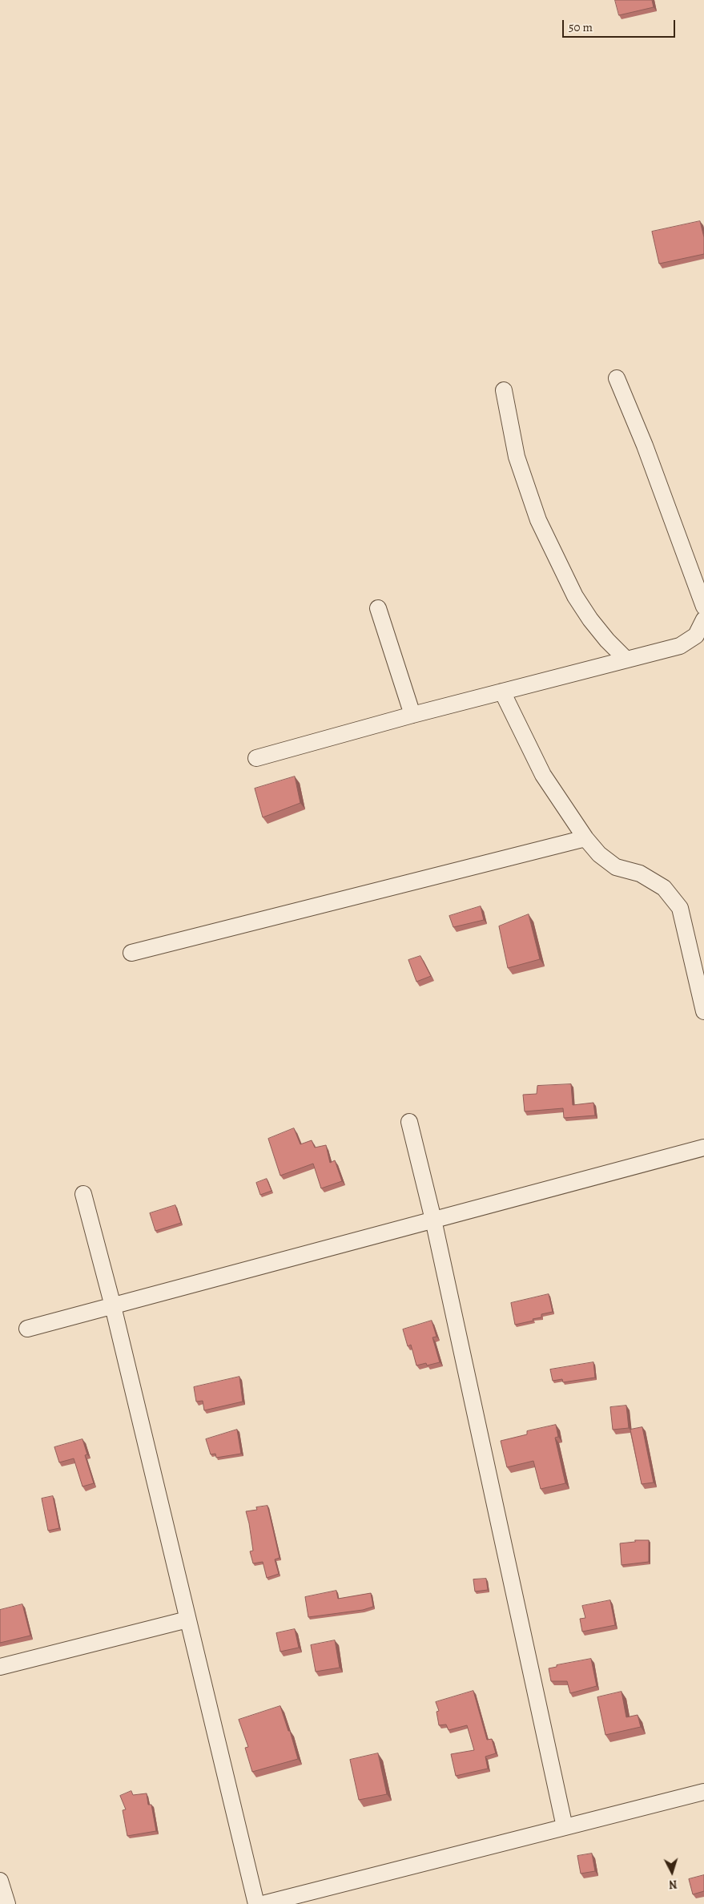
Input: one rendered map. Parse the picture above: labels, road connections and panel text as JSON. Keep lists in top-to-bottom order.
{
  "scale_bar": "50 m",
  "north": "bottom"
}
